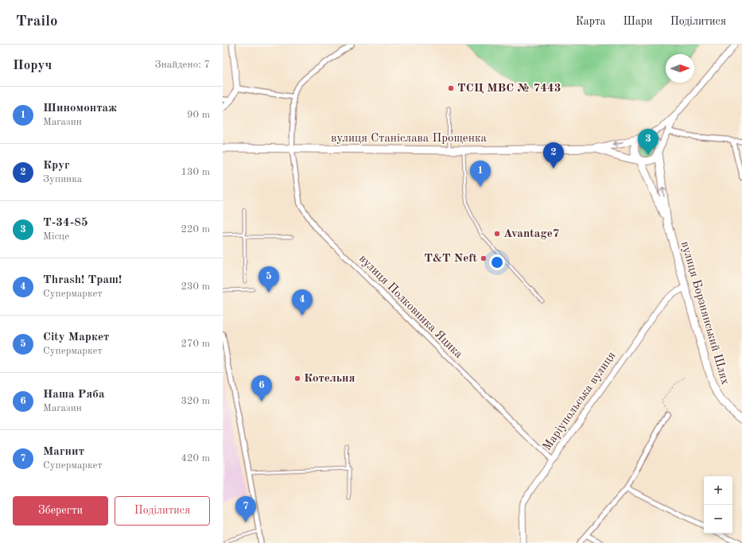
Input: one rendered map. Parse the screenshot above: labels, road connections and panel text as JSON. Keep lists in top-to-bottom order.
{
  "streets": {
    "main road": ["вулиця Станіслава Прощенка", "вулиця Борзнянський Шлях"],
    "street": ["вулиця Полковника Яцика", "Маріупольська вулиця"]
  },
  "crossings": [
    ["вулиця Станіслава Прощенка", "вулиця Полковника Яцика"],
    ["вулиця Станіслава Прощенка", "вулиця Борзнянський Шлях"],
    ["вулиця Полковника Яцика", "Маріупольська вулиця"],
    ["вулиця Борзнянський Шлях", "Маріупольська вулиця"]
  ],
  "places": [
    "ТСЦ МВС № 7443",
    "Avantage7",
    "T&T Neft",
    "Котельня"
  ],
  "north": "right",
  "page": {
    "header": "Trailo",
    "nav": ["Карта", "Шари", "Поділитися"],
    "heading": ["Поруч", "Знайдено: 7"],
    "list": [
      {
        "mark": "1",
        "name": "Шиномонтаж",
        "note": "Магазин",
        "value": "90 m"
      },
      {
        "mark": "2",
        "name": "Круг",
        "note": "Зупинка",
        "value": "130 m"
      },
      {
        "mark": "3",
        "name": "Т-34-85",
        "note": "Місце",
        "value": "220 m"
      },
      {
        "mark": "4",
        "name": "Thrash! Траш!",
        "note": "Супермаркет",
        "value": "230 m"
      },
      {
        "mark": "5",
        "name": "City Маркет",
        "note": "Супермаркет",
        "value": "270 m"
      },
      {
        "mark": "6",
        "name": "Наша Ряба",
        "note": "Магазин",
        "value": "320 m"
      },
      {
        "mark": "7",
        "name": "Магнит",
        "note": "Супермаркет",
        "value": "420 m"
      }
    ],
    "pins": [
      "3",
      "2",
      "1",
      "5",
      "4",
      "6",
      "7"
    ],
    "map_buttons": ["+", "−"],
    "buttons": ["Зберегти", "Поділитися"]
  }
}
